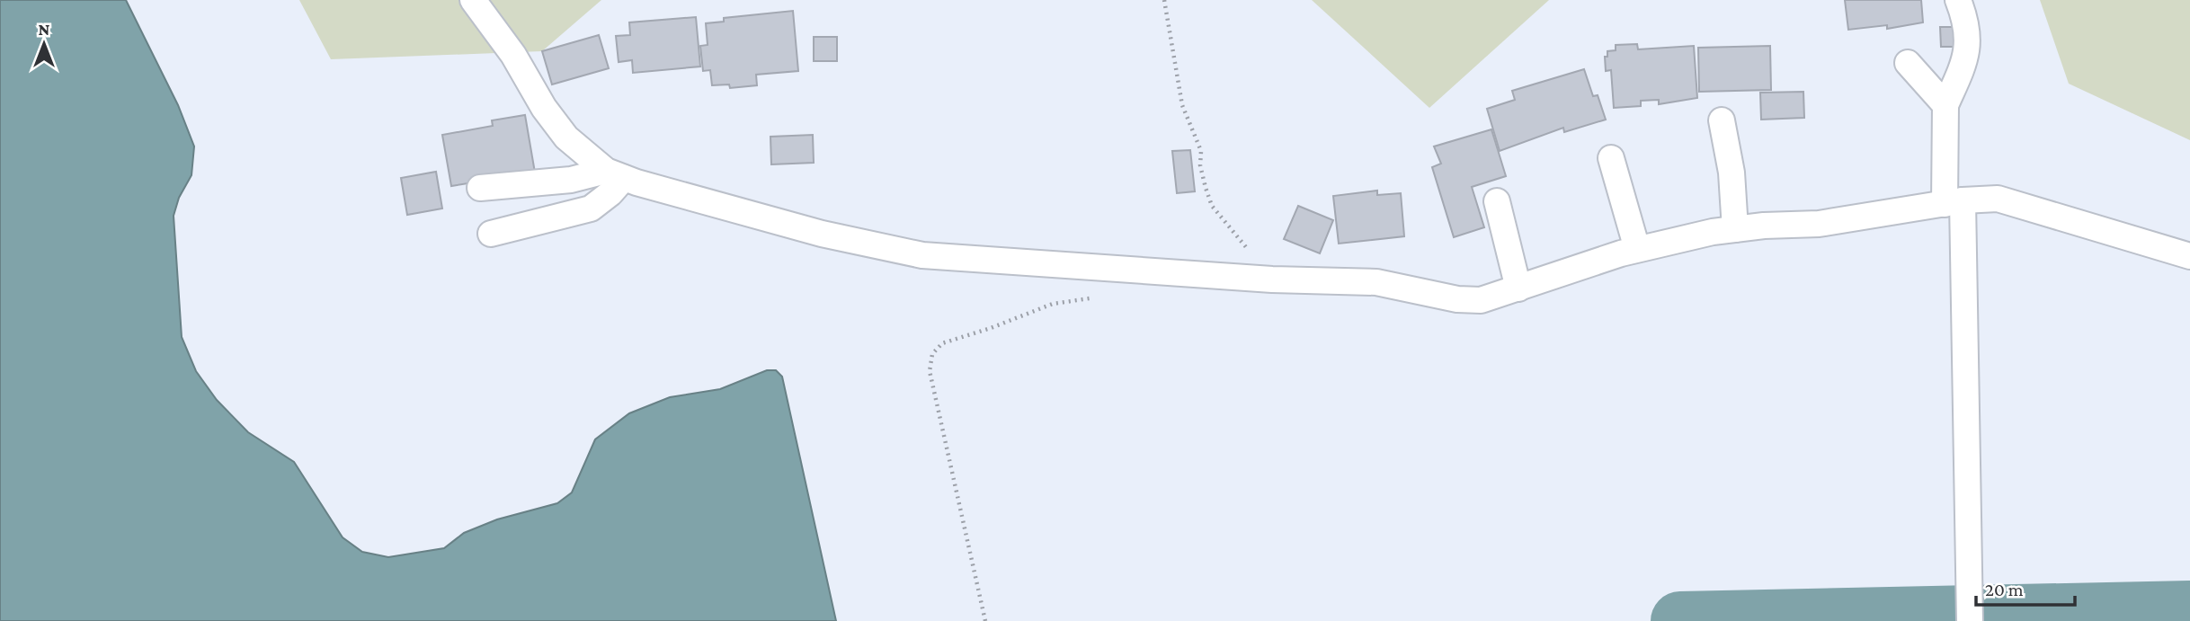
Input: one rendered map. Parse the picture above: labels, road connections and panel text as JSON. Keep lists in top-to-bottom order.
{
  "scale_bar": "20 m",
  "north": "top"
}
